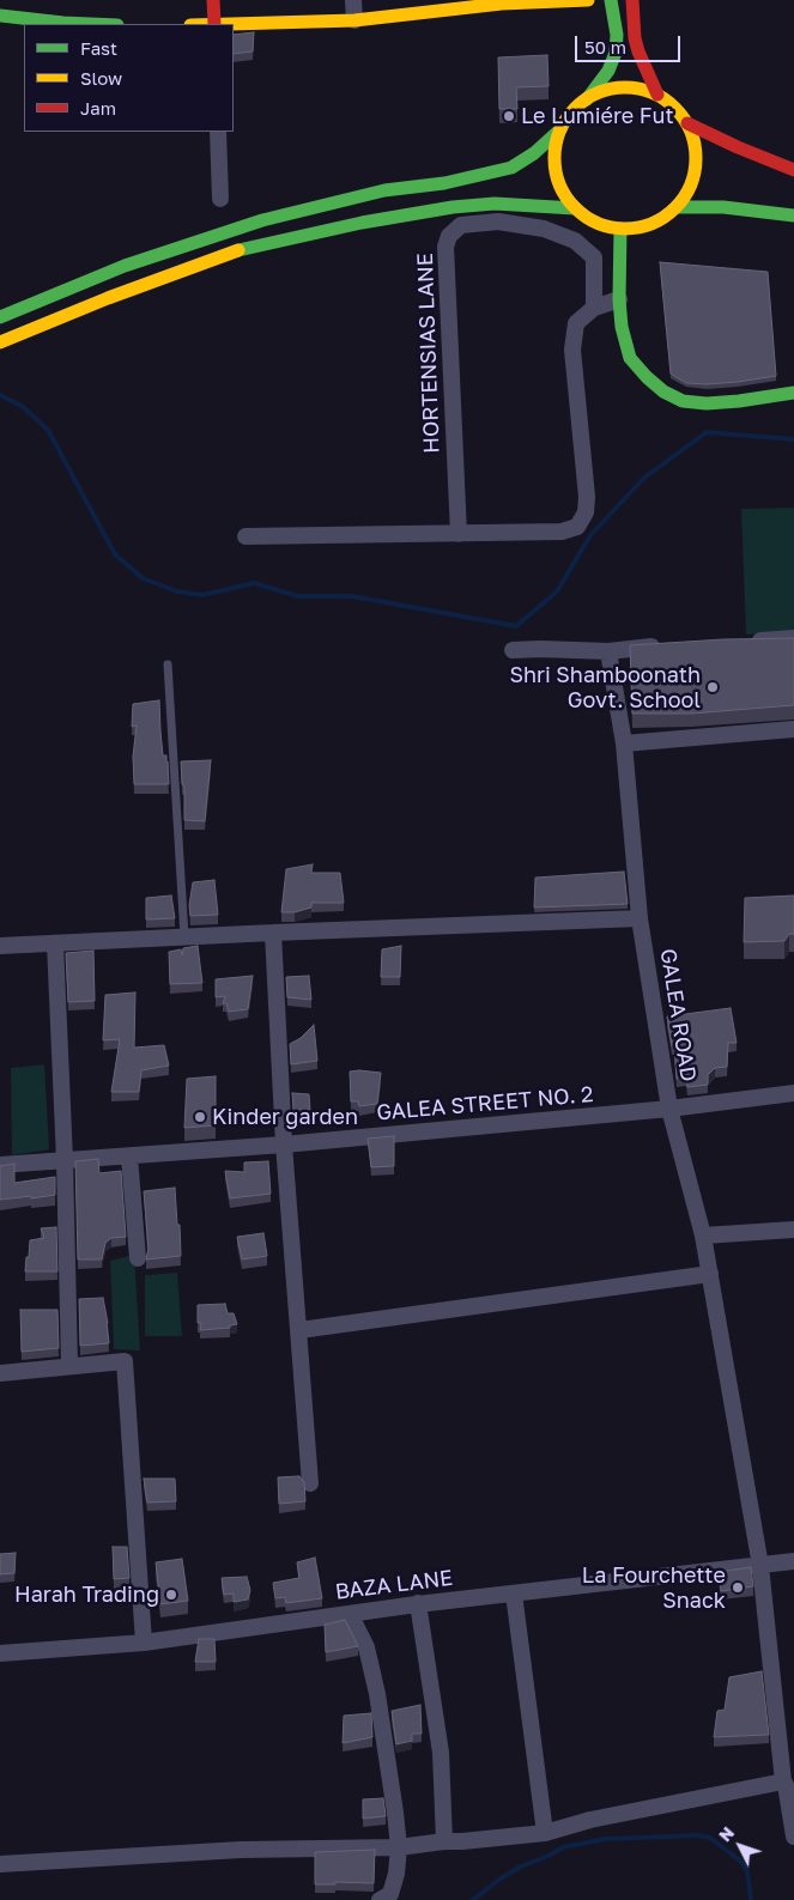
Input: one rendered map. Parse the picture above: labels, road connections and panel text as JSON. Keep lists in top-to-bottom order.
{
  "streets": {
    "street": [
      "HORTENSIAS LANE",
      "GALEA ROAD",
      "GALEA STREET NO. 2",
      "BAZA LANE"
    ]
  },
  "crossings": [
    ["GALEA ROAD", "GALEA STREET NO. 2"],
    ["GALEA ROAD", "BAZA LANE"]
  ],
  "places": [
    "Le Lumiére Fut",
    "Shri Shamboonath Govt. School",
    "Kinder garden",
    "La Fourchette Snack",
    "Harah Trading"
  ],
  "legend": ["Fast", "Slow", "Jam"],
  "scale_bar": "50 m",
  "north": "top left"
}
